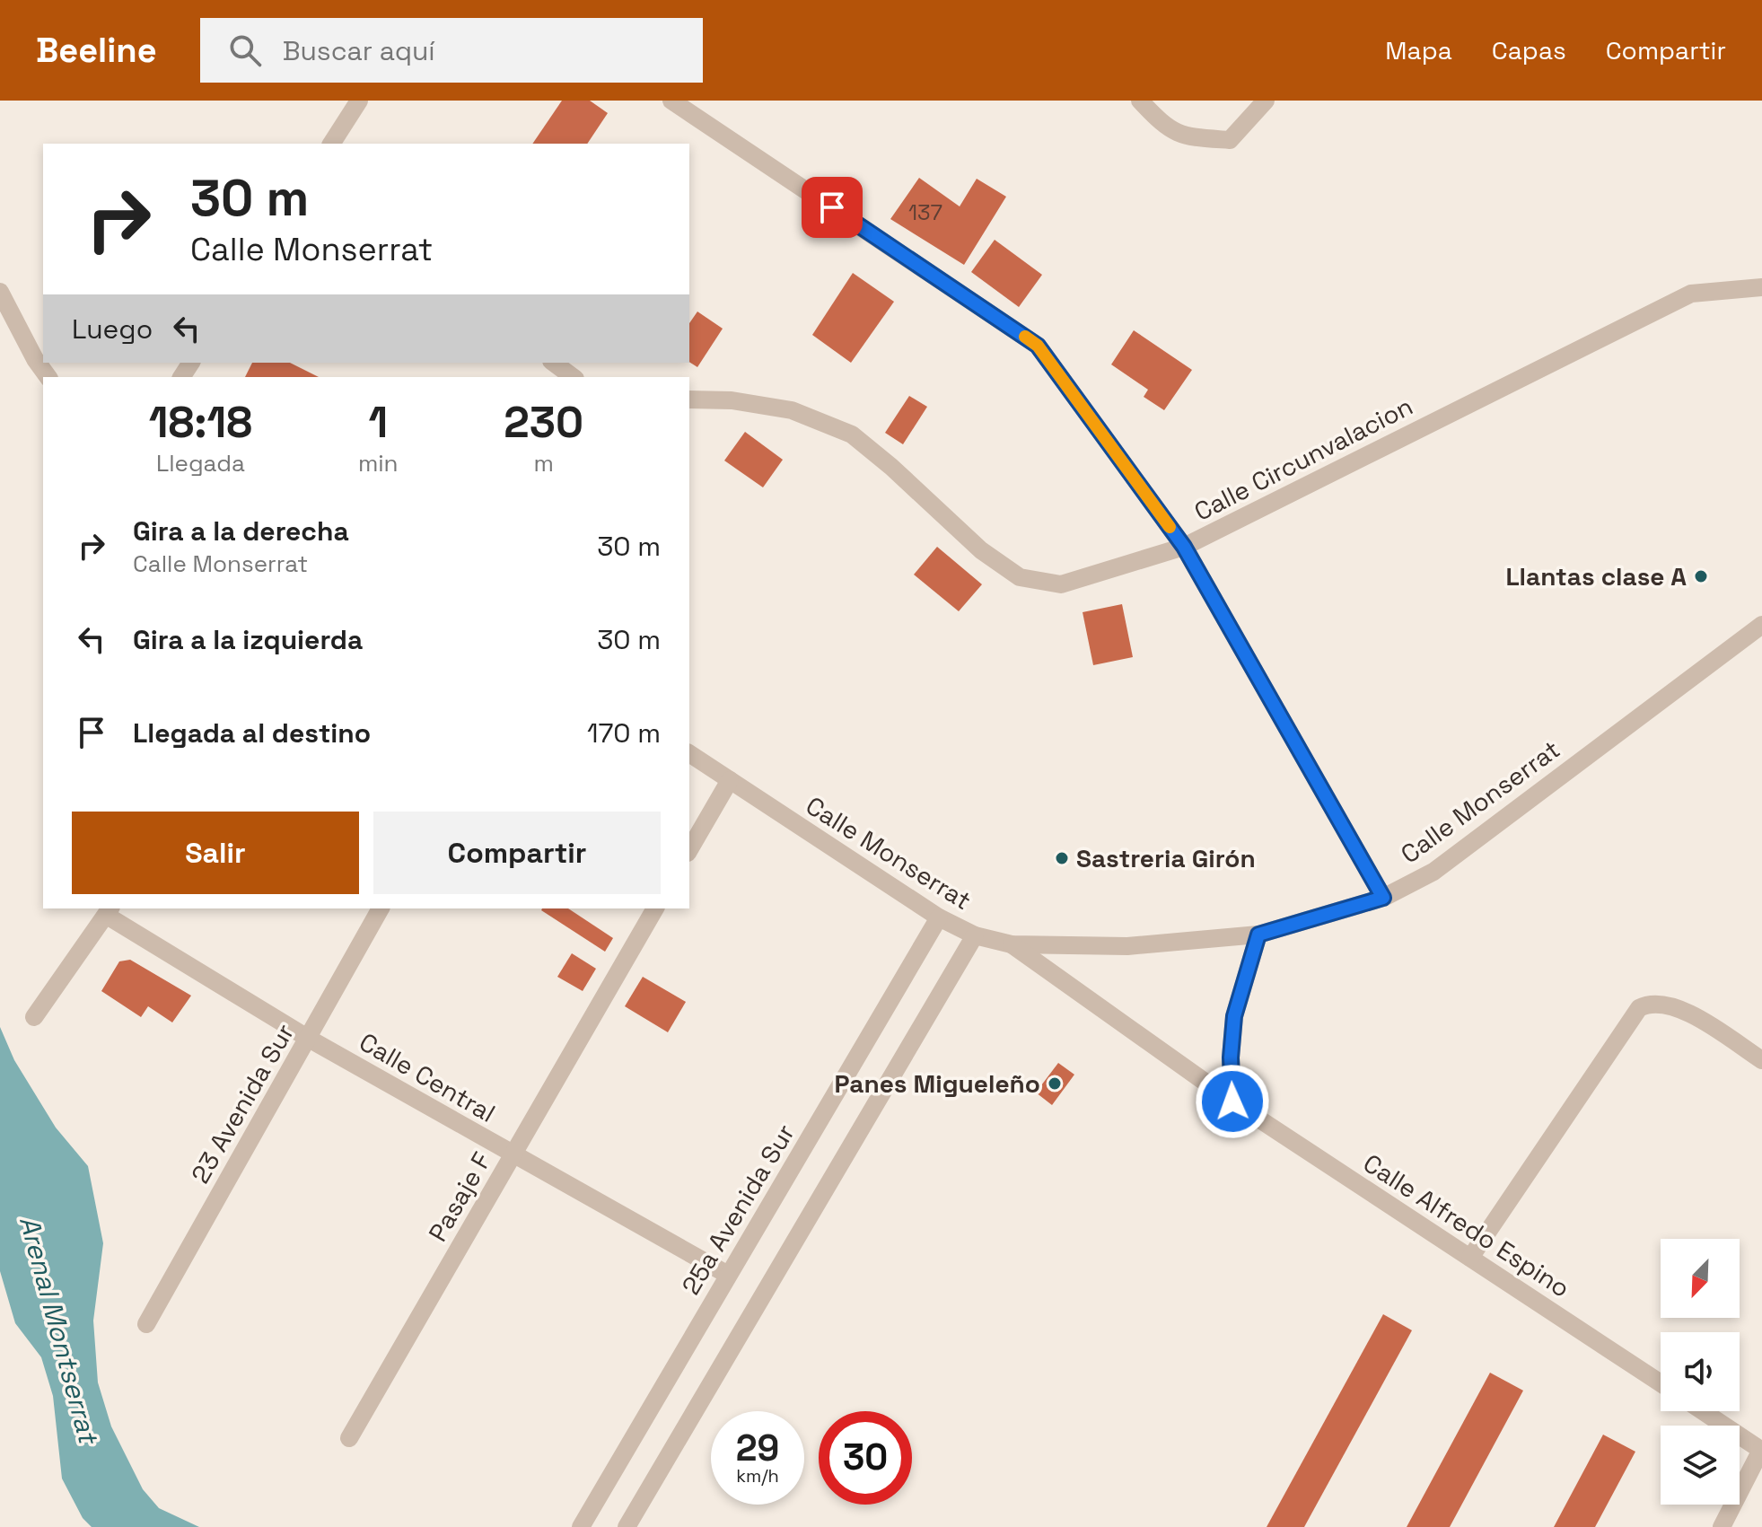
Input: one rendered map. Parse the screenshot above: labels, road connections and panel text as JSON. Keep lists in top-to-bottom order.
{
  "streets": {
    "street": [
      "Calle Circunvalacion",
      "Calle Monserrat",
      "Calle Central",
      "23 Avenida Sur",
      "Pasaje F",
      "25a Avenida Sur",
      "Calle Alfredo Espino"
    ]
  },
  "crossings": [
    ["Calle Monserrat", "25a Avenida Sur"],
    ["Calle Monserrat", "Calle Alfredo Espino"],
    ["Calle Central", "23 Avenida Sur"],
    ["Calle Central", "Pasaje F"],
    ["Calle Central", "25a Avenida Sur"]
  ],
  "water": ["Arenal Montserrat"],
  "places": ["Llantas clase A", "Sastreria Girón", "Panes Migueleño"],
  "house_numbers": ["137"],
  "north": "bottom left",
  "page": {
    "header": "Beeline",
    "search": "Buscar aquí",
    "nav": ["Mapa", "Capas", "Compartir"],
    "turn": ["30 m", "Calle Monserrat"],
    "then": "Luego",
    "eta": [
      "18:18",
      "Llegada",
      "1",
      "min",
      "230",
      "m"
    ],
    "list": [
      {
        "name": "Gira a la derecha",
        "note": "Calle Monserrat",
        "value": "30 m"
      },
      {
        "name": "Gira a la izquierda",
        "value": "30 m"
      },
      {
        "name": "Llegada al destino",
        "value": "170 m"
      }
    ],
    "buttons": ["Salir", "Compartir"],
    "speed": "29 km/h",
    "limit": "30"
  }
}
